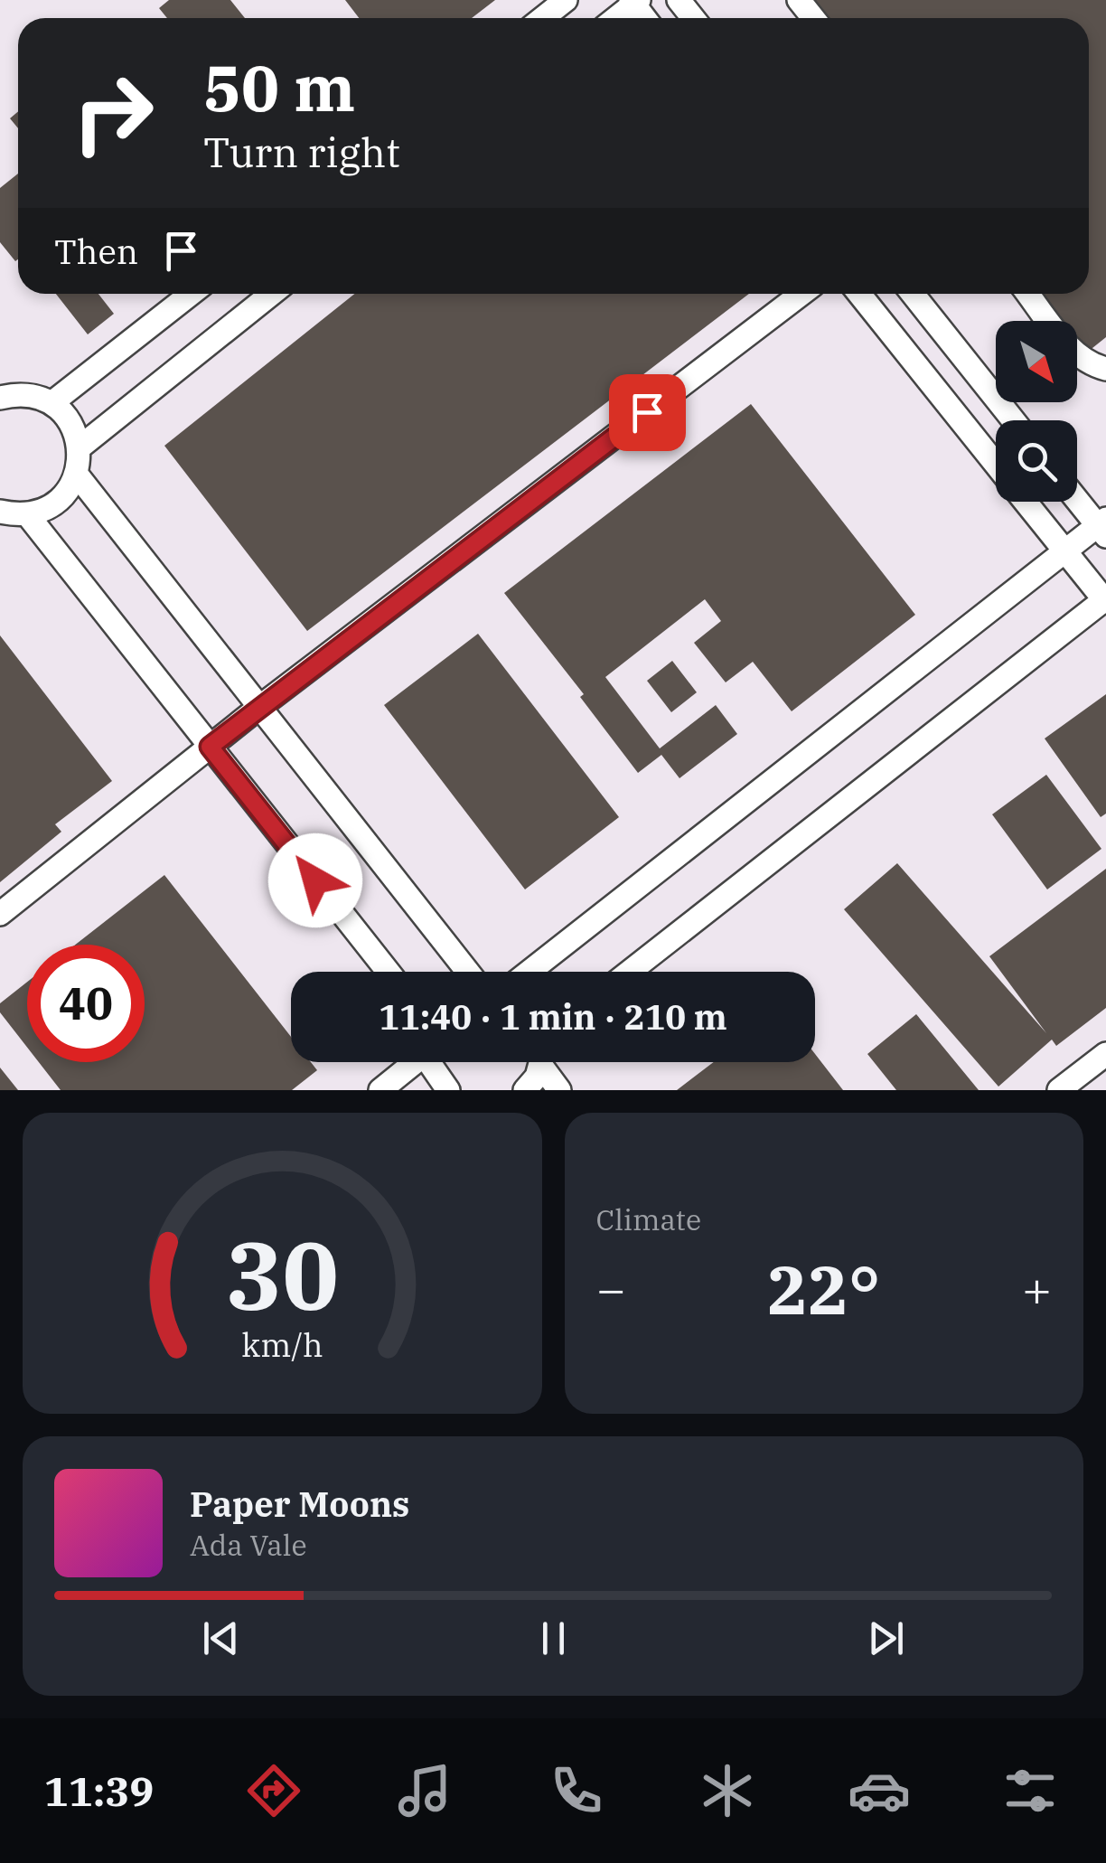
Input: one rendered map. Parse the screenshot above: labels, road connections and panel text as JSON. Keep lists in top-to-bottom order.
{
  "north": "bottom right",
  "page": {
    "turn": ["50 m", "Turn right"],
    "then": "Then",
    "limit": "40",
    "trip": "11:40 · 1 min · 210 m",
    "tile": "Climate",
    "heat": ["−", "22°", "+"],
    "song": ["Paper Moons", "Ada Vale"],
    "tabs": "11:39",
    "gauge": ["30", "km/h"]
  }
}
